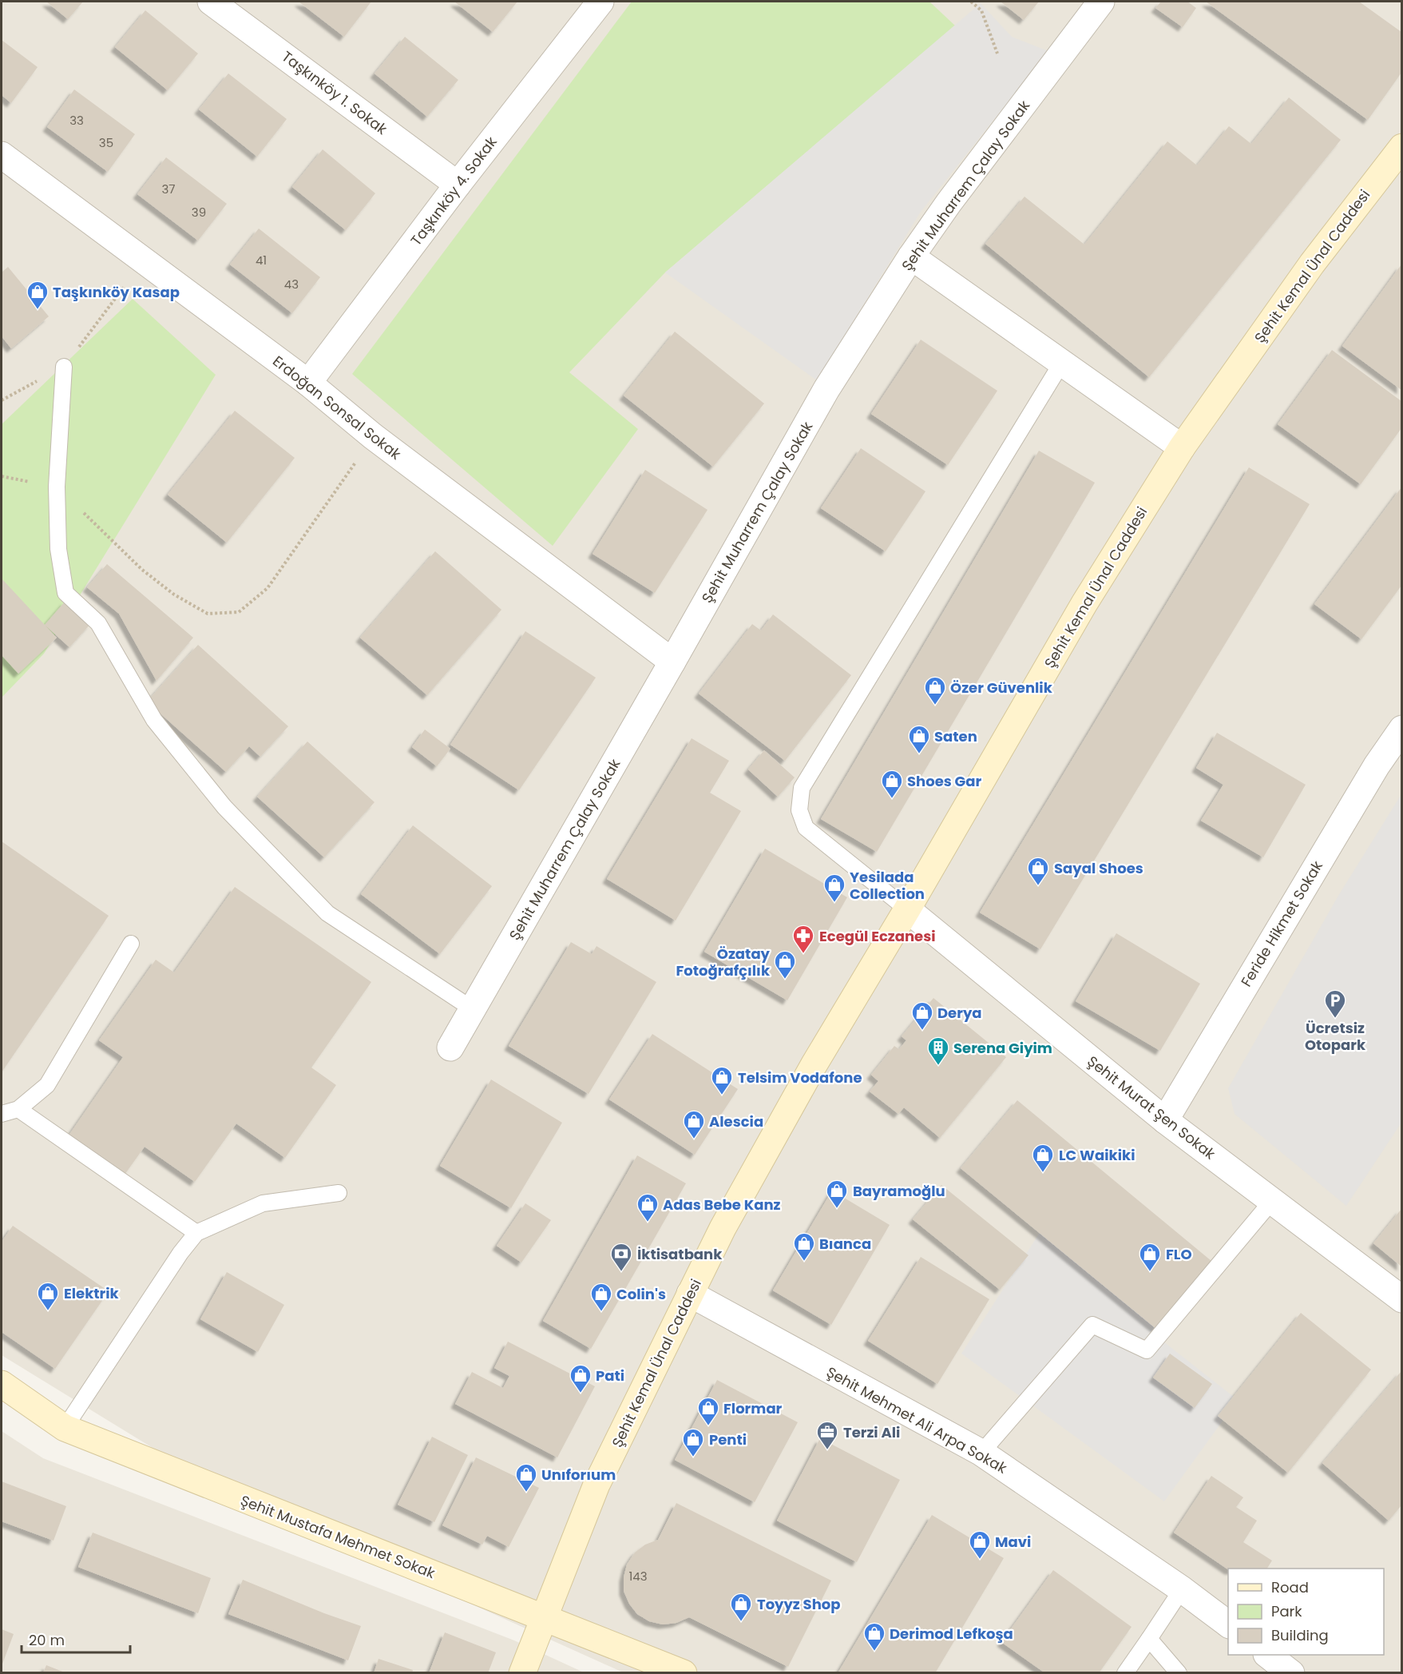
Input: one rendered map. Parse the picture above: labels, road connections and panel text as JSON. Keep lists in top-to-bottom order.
{
  "streets": {
    "street": [
      "Taşkınköy 1. Sokak",
      "Şehit Muharrem Çalay Sokak",
      "Taşkınköy 4. Sokak",
      "Şehit Kemal Ünal Caddesi",
      "Erdoğan Sonsal Sokak",
      "Feride Hikmet Sokak",
      "Şehit Murat Şen Sokak",
      "Şehit Mehmet Ali Arpa Sokak",
      "Şehit Mustafa Mehmet Sokak"
    ]
  },
  "crossings": [
    ["Taşkınköy 1. Sokak", "Taşkınköy 4. Sokak"],
    ["Şehit Muharrem Çalay Sokak", "Erdoğan Sonsal Sokak"],
    ["Taşkınköy 4. Sokak", "Erdoğan Sonsal Sokak"],
    ["Şehit Kemal Ünal Caddesi", "Şehit Murat Şen Sokak"],
    ["Şehit Kemal Ünal Caddesi", "Şehit Mehmet Ali Arpa Sokak"],
    ["Şehit Kemal Ünal Caddesi", "Şehit Mustafa Mehmet Sokak"],
    ["Feride Hikmet Sokak", "Şehit Murat Şen Sokak"]
  ],
  "places": {
    "shop": [
      "Taşkınköy Kasap",
      "Özer Güvenlik",
      "Saten",
      "Shoes Gar",
      "Sayal Shoes",
      "Yesilada Collection",
      "Özatay Fotoğrafçılık",
      "Derya",
      "Telsim Vodafone",
      "Alescia",
      "LC Waikiki",
      "Bayramoğlu",
      "Adas Bebe Kanz",
      "Bıanca",
      "FLO",
      "Elektrik",
      "Colin's",
      "Pati",
      "Flormar",
      "Penti",
      "Unıforıum",
      "Mavi",
      "Toyyz Shop",
      "Derimod Lefkoşa"
    ],
    "pharmacy": ["Ecegül Eczanesi"],
    "parking": ["Ücretsiz Otopark"],
    "building": ["Serena Giyim"],
    "bank": ["İktisatbank"],
    "office": ["Terzi Ali"]
  },
  "house_numbers": [
    "33",
    "35",
    "37",
    "39",
    "41",
    "43",
    "143"
  ],
  "legend": ["Road", "Park", "Building"],
  "scale_bar": "20 m"
}
